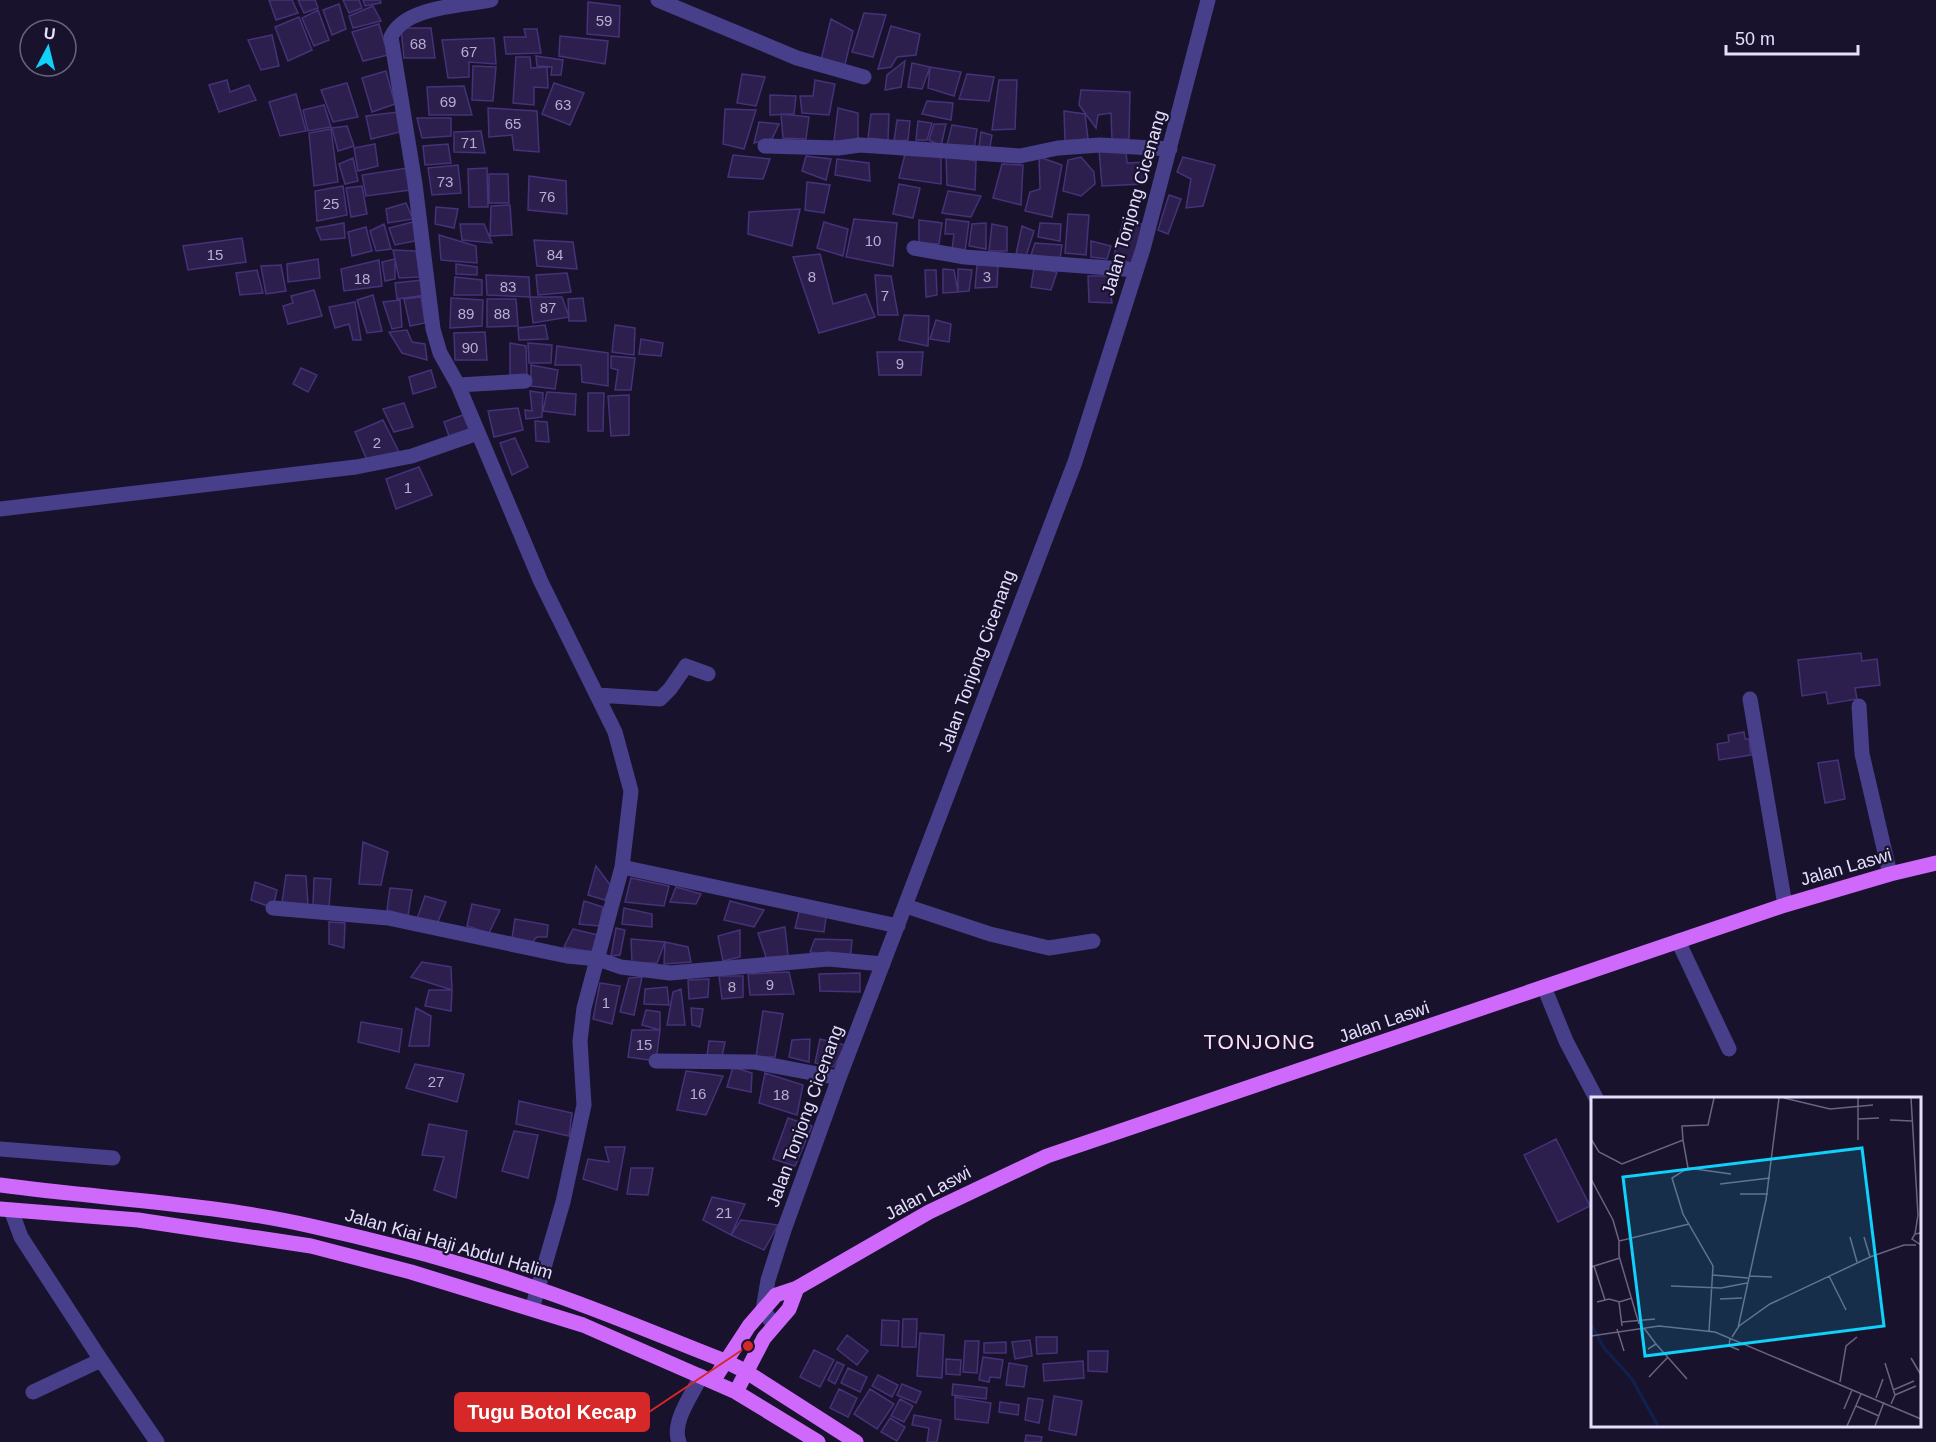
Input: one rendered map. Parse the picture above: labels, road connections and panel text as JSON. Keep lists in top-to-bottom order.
{
  "streets": {
    "main road": ["Jalan Laswi", "Jalan Kiai Haji Abdul Halim"],
    "street": ["Jalan Tonjong Cicenang"]
  },
  "crossings": [
    ["Jalan Tonjong Cicenang", "Jalan Laswi"],
    ["Jalan Laswi", "Jalan Kiai Haji Abdul Halim"]
  ],
  "districts": ["TONJONG"],
  "places": ["Tugu Botol Kecap"],
  "house_numbers": [
    "59",
    "68",
    "67",
    "69",
    "63",
    "65",
    "71",
    "73",
    "76",
    "25",
    "10",
    "15",
    "84",
    "8",
    "3",
    "18",
    "83",
    "7",
    "87",
    "89",
    "88",
    "90",
    "9",
    "2",
    "1",
    "9",
    "8",
    "1",
    "15",
    "27",
    "16",
    "18",
    "21"
  ],
  "scale_bar": "50 m",
  "north": "top"
}
